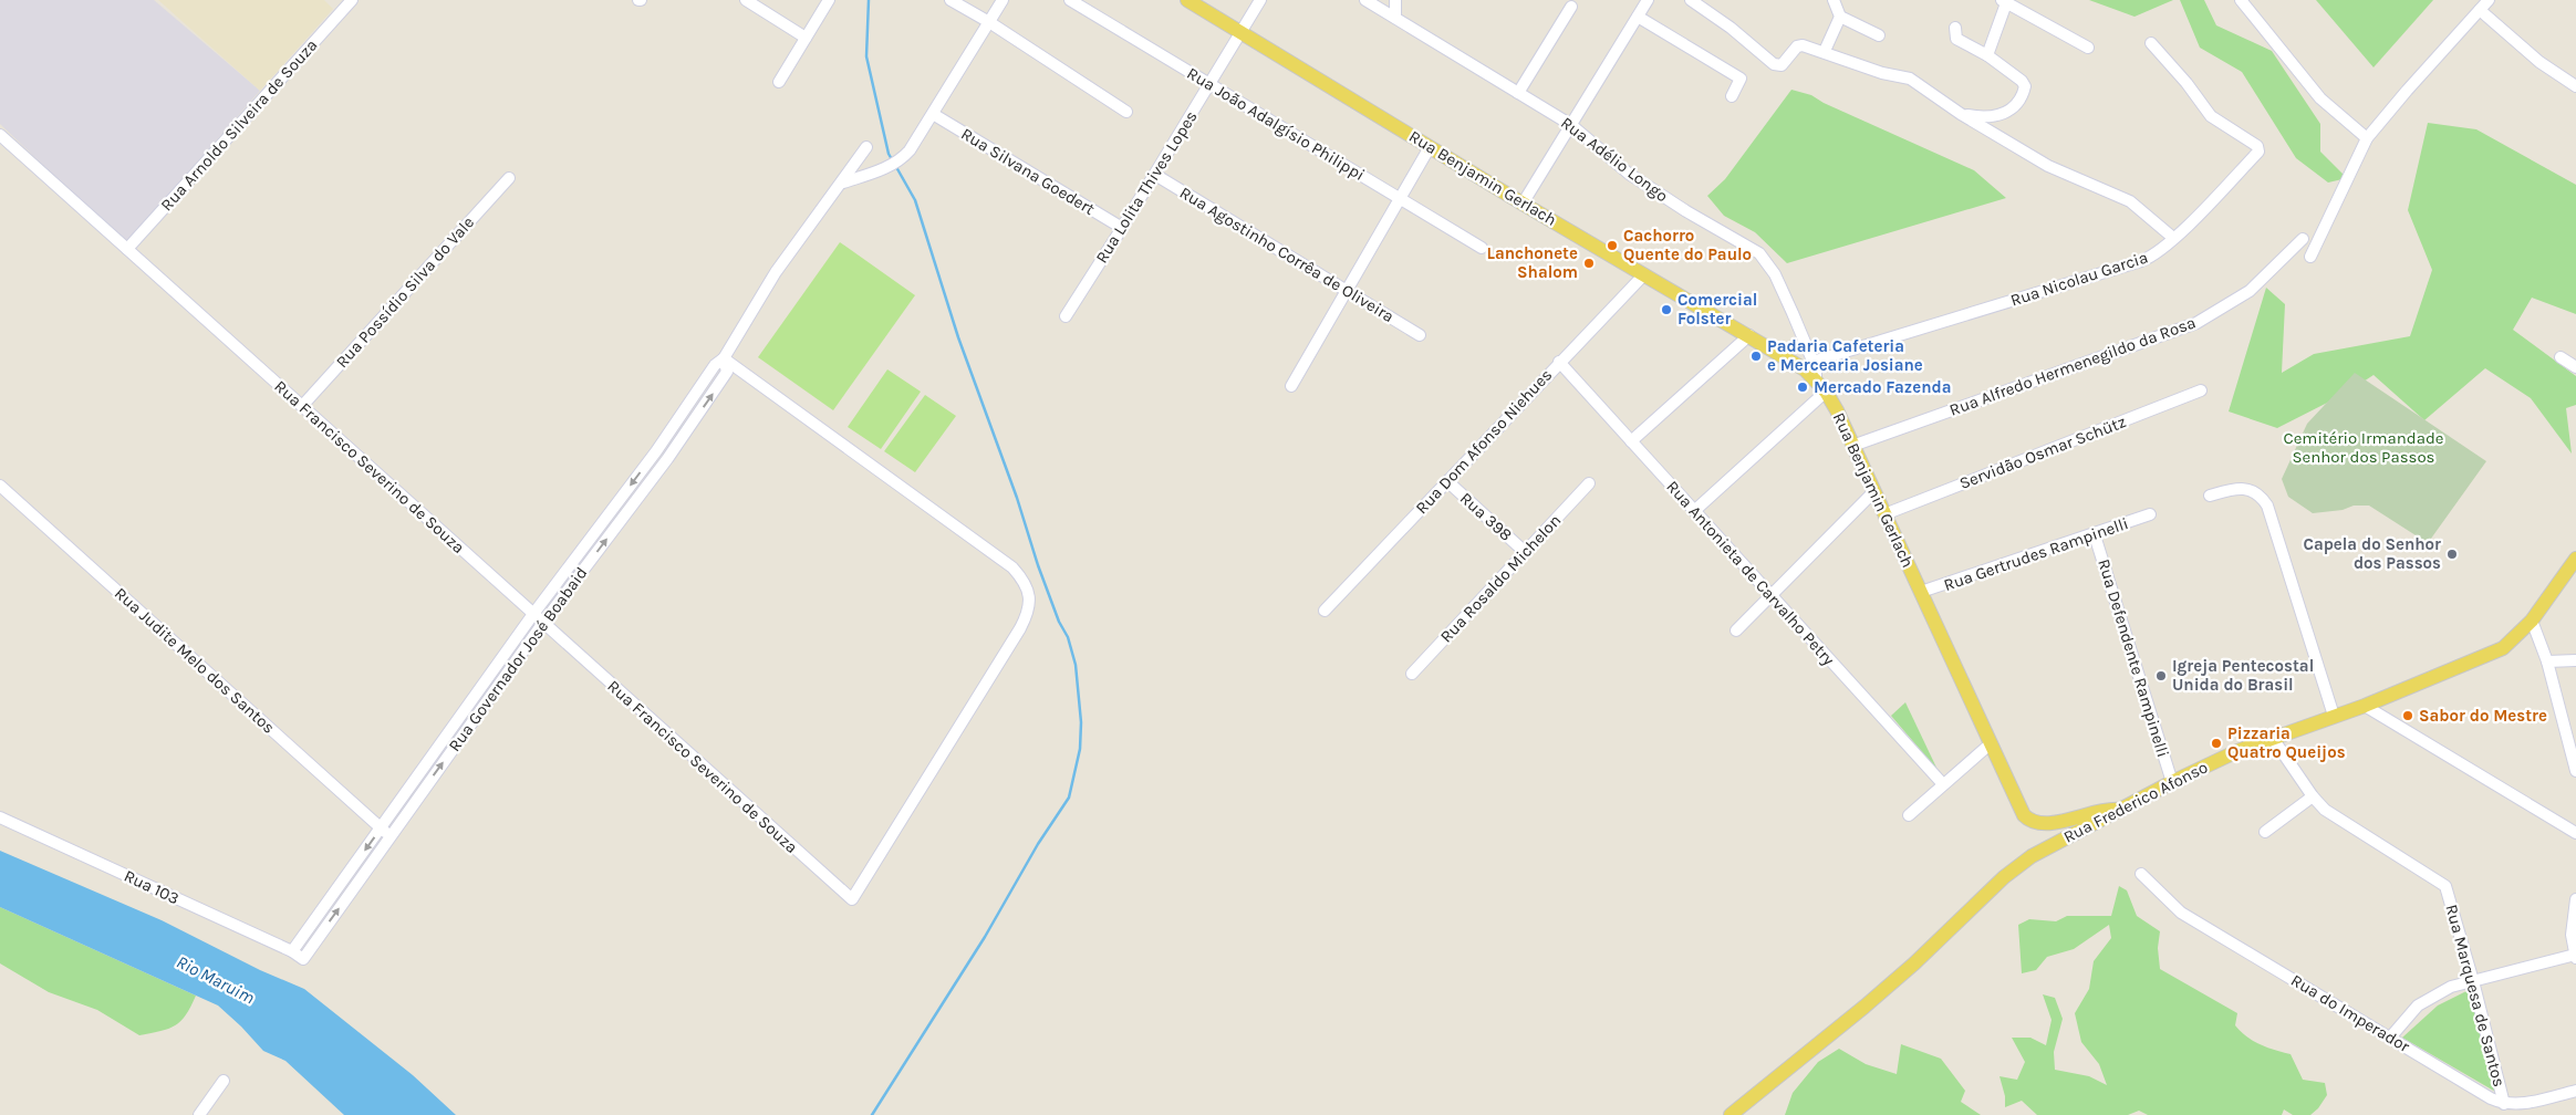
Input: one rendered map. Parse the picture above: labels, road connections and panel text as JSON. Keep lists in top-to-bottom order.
{
  "streets": {
    "main road": ["Rua Benjamin Gerlach", "Rua Frederico Afonso"],
    "street": [
      "Rua João Adalgísio Philippi",
      "Rua Arnoldo Silveira de Souza",
      "Rua Adélio Longo",
      "Rua Silvana Goedert",
      "Rua Lolita Thives Lopes",
      "Rua Agostinho Corrêa de Oliveira",
      "Rua Nicolau Garcia",
      "Rua Possídio Silva do Vale",
      "Rua Alfredo Hermenegildo da Rosa",
      "Rua Dom Afonso Niehues",
      "Servidão Osmar Schütz",
      "Rua Francisco Severino de Souza",
      "Rua 398",
      "Rua Gertrudes Rampinelli",
      "Rua Antonieta de Carvalho Petry",
      "Rua Rosaldo Michelon",
      "Rua Defendente Rampinelli",
      "Rua Governador José Boabaid",
      "Rua Judite Melo dos Santos",
      "Rua 103",
      "Rua Marquesa de Santos",
      "Rua do Imperador"
    ]
  },
  "crossings": [
    ["Rua João Adalgísio Philippi", "Rua Lolita Thives Lopes"],
    ["Rua Arnoldo Silveira de Souza", "Rua Francisco Severino de Souza"],
    ["Rua Adélio Longo", "Rua Benjamin Gerlach"],
    ["Rua Adélio Longo", "Rua Nicolau Garcia"],
    ["Rua Silvana Goedert", "Rua Lolita Thives Lopes"],
    ["Rua Benjamin Gerlach", "Rua Lolita Thives Lopes"],
    ["Rua Benjamin Gerlach", "Rua Nicolau Garcia"],
    ["Rua Benjamin Gerlach", "Rua Alfredo Hermenegildo da Rosa"],
    ["Rua Benjamin Gerlach", "Rua Dom Afonso Niehues"],
    ["Rua Benjamin Gerlach", "Servidão Osmar Schütz"],
    ["Rua Benjamin Gerlach", "Rua Gertrudes Rampinelli"],
    ["Rua Benjamin Gerlach", "Rua Frederico Afonso"],
    ["Rua Lolita Thives Lopes", "Rua Agostinho Corrêa de Oliveira"],
    ["Rua Possídio Silva do Vale", "Rua Francisco Severino de Souza"],
    ["Rua Dom Afonso Niehues", "Rua 398"],
    ["Rua Dom Afonso Niehues", "Rua Antonieta de Carvalho Petry"],
    ["Rua Francisco Severino de Souza", "Rua Governador José Boabaid"],
    ["Rua 398", "Rua Rosaldo Michelon"],
    ["Rua Gertrudes Rampinelli", "Rua Defendente Rampinelli"],
    ["Rua Defendente Rampinelli", "Rua Frederico Afonso"],
    ["Rua Governador José Boabaid", "Rua Judite Melo dos Santos"],
    ["Rua Governador José Boabaid", "Rua 103"],
    ["Rua Marquesa de Santos", "Rua do Imperador"]
  ],
  "water": ["Rio Maruim"],
  "parks": ["Cemitério Irmandade Senhor dos Passos"],
  "places": [
    "Cachorro Quente do Paulo",
    "Lanchonete Shalom",
    "Comercial Folster",
    "Padaria Cafeteria e Mercearia Josiane",
    "Mercado Fazenda",
    "Capela do Senhor dos Passos",
    "Igreja Pentecostal Unida do Brasil",
    "Sabor do Mestre",
    "Pizzaria Quatro Queijos"
  ]
}
